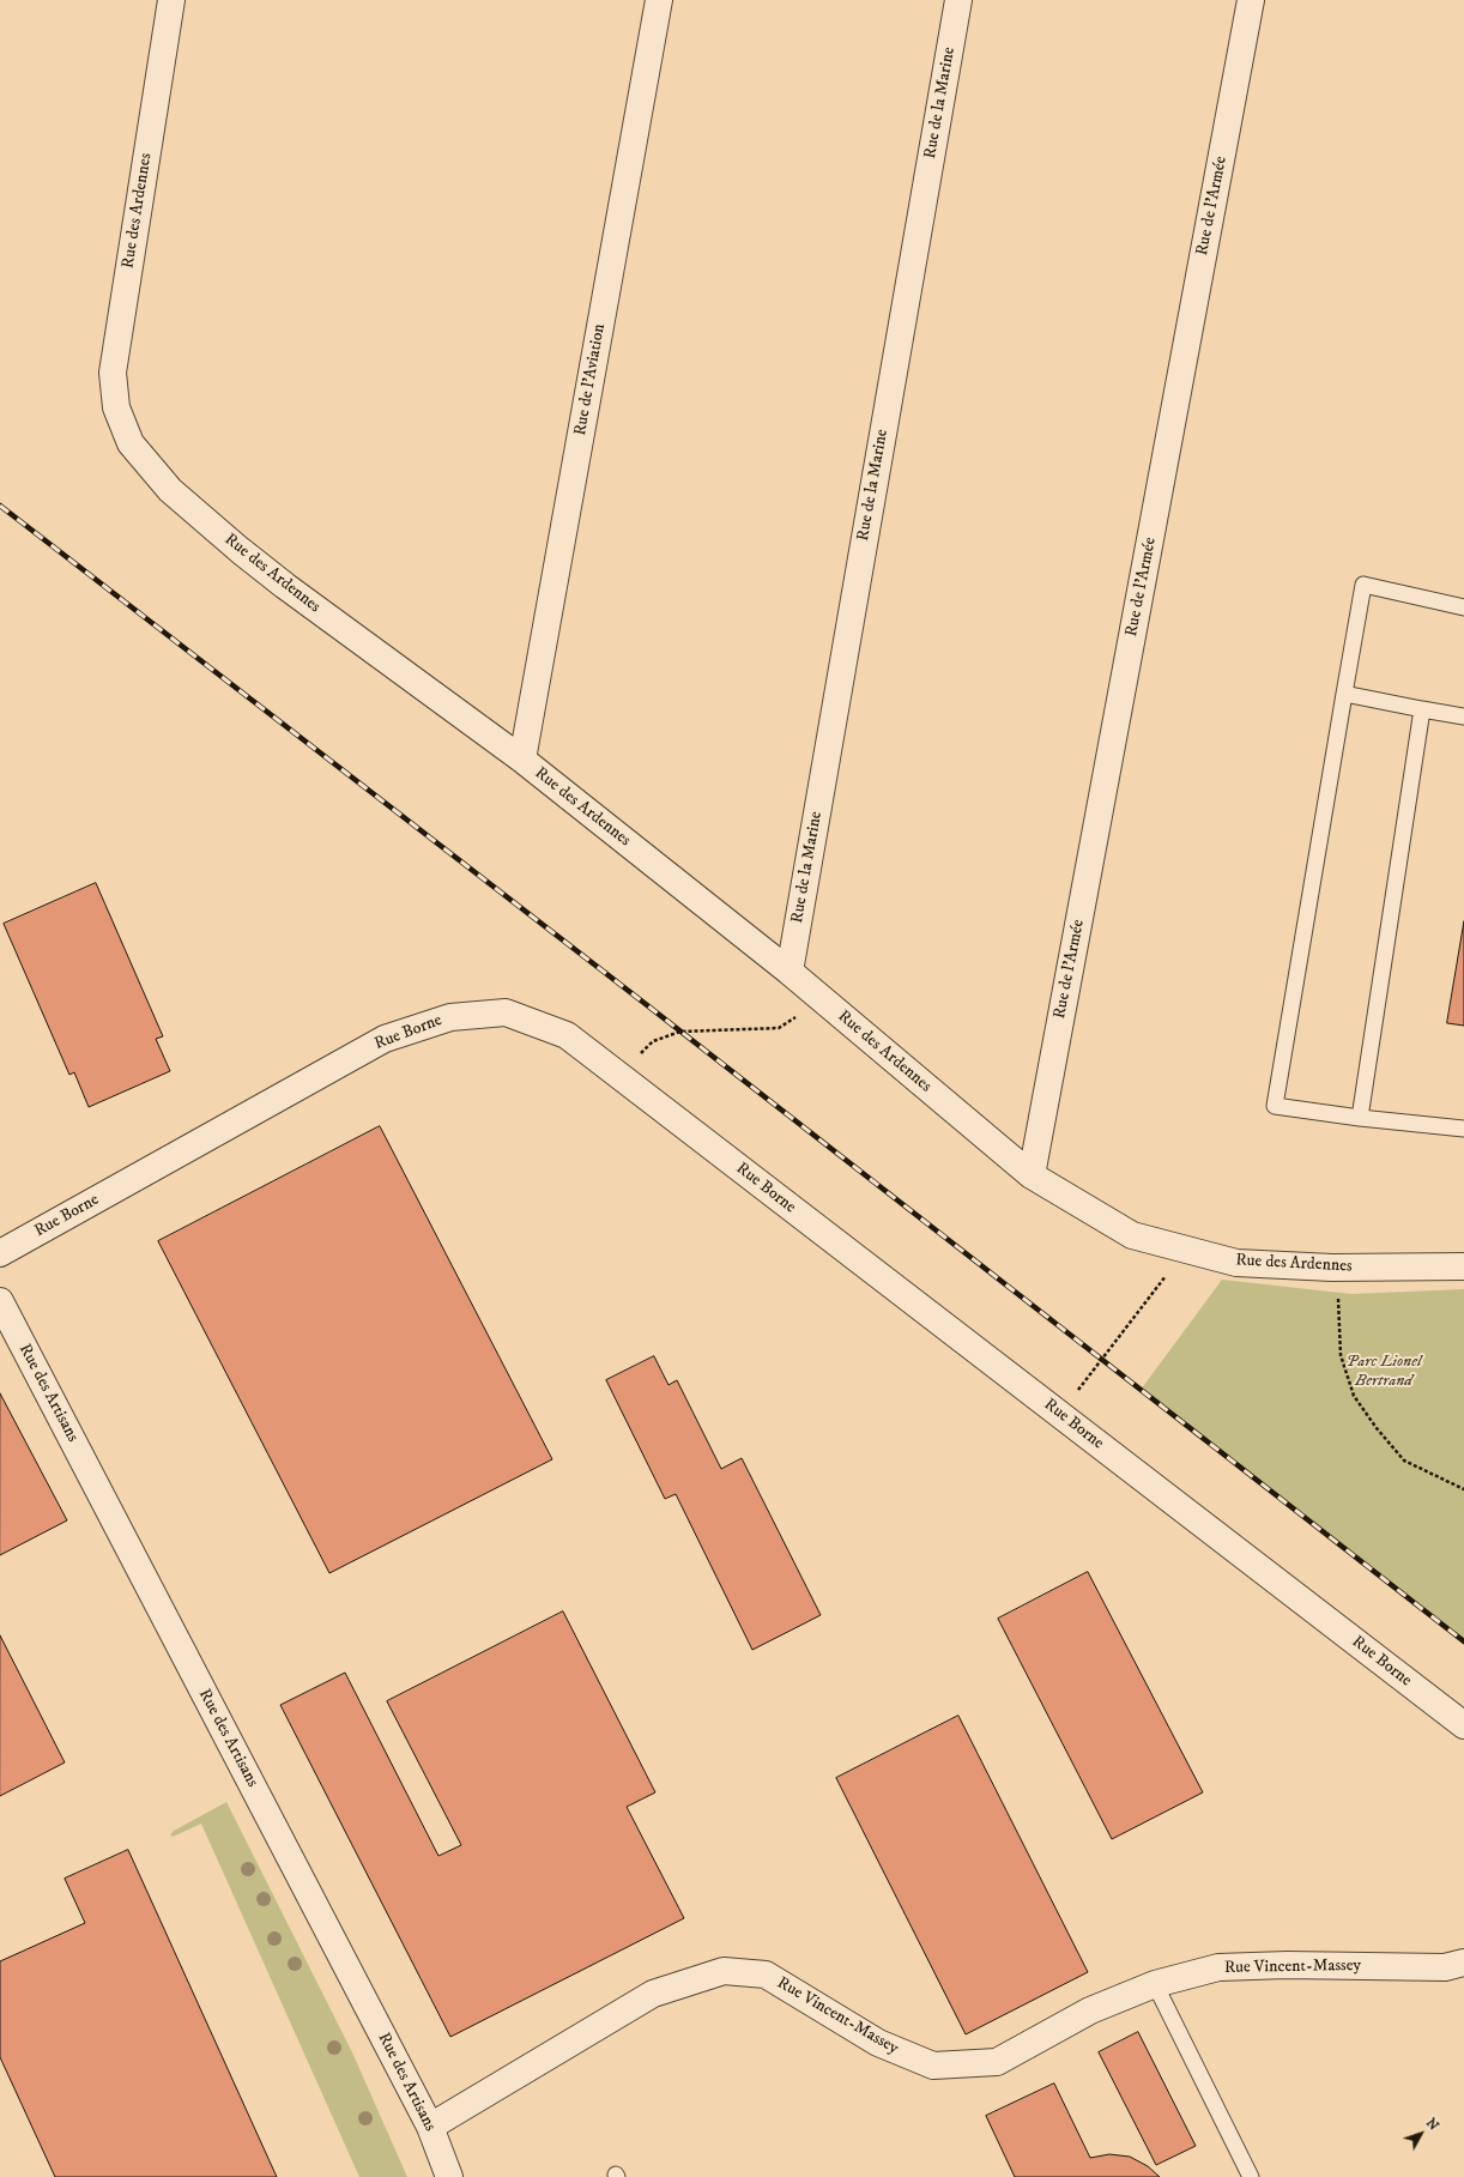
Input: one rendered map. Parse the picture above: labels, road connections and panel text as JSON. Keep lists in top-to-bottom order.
{
  "streets": {
    "street": [
      "Rue de la Marine",
      "Rue de l'Armée",
      "Rue des Ardennes",
      "Rue de l'Aviation",
      "Rue Borne",
      "Rue des Artisans",
      "Rue Vincent-Massey"
    ]
  },
  "crossings": [
    ["Rue de la Marine", "Rue des Ardennes"],
    ["Rue de l'Armée", "Rue des Ardennes"],
    ["Rue des Ardennes", "Rue de l'Aviation"],
    ["Rue des Artisans", "Rue Vincent-Massey"]
  ],
  "parks": ["Parc Lionel Bertrand"],
  "north": "top right"
}
